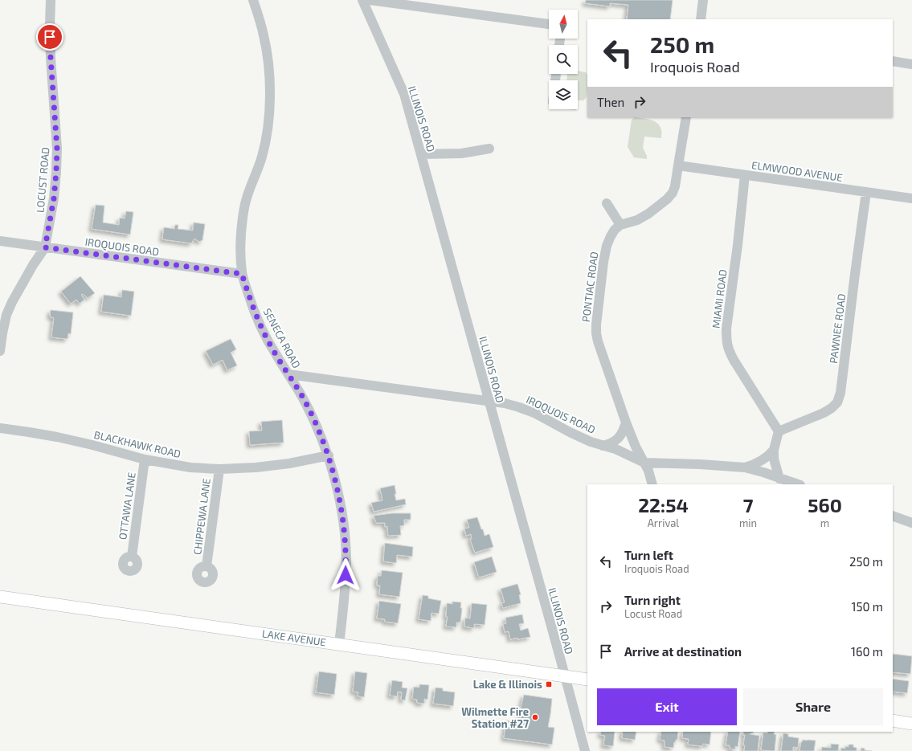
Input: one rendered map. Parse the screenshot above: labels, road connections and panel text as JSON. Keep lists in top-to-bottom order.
{
  "streets": {
    "main road": ["LAKE AVENUE"],
    "street": [
      "ILLINOIS ROAD",
      "ELMWOOD AVENUE",
      "LOCUST ROAD",
      "IROQUOIS ROAD",
      "PONTIAC ROAD",
      "MIAMI ROAD",
      "PAWNEE ROAD",
      "SENECA ROAD",
      "BLACKHAWK ROAD",
      "OTTAWA LANE",
      "CHIPPEWA LANE"
    ]
  },
  "crossings": [
    ["ILLINOIS ROAD", "IROQUOIS ROAD"],
    ["ILLINOIS ROAD", "LAKE AVENUE"],
    ["ELMWOOD AVENUE", "MIAMI ROAD"],
    ["ELMWOOD AVENUE", "PAWNEE ROAD"],
    ["LOCUST ROAD", "IROQUOIS ROAD"],
    ["IROQUOIS ROAD", "PONTIAC ROAD"],
    ["IROQUOIS ROAD", "SENECA ROAD"],
    ["MIAMI ROAD", "PAWNEE ROAD"],
    ["SENECA ROAD", "BLACKHAWK ROAD"],
    ["SENECA ROAD", "LAKE AVENUE"],
    ["BLACKHAWK ROAD", "OTTAWA LANE"],
    ["BLACKHAWK ROAD", "CHIPPEWA LANE"]
  ],
  "places": {
    "transit": ["Lake & Illinois"],
    "other": ["Wilmette Fire Station #27"]
  },
  "north": "top",
  "page": {
    "turn": ["250 m", "Iroquois Road"],
    "then": "Then",
    "eta": [
      "22:54",
      "Arrival",
      "7",
      "min",
      "560",
      "m"
    ],
    "list": [
      {
        "name": "Turn left",
        "note": "Iroquois Road",
        "value": "250 m"
      },
      {
        "name": "Turn right",
        "note": "Locust Road",
        "value": "150 m"
      },
      {
        "name": "Arrive at destination",
        "value": "160 m"
      }
    ],
    "buttons": ["Exit", "Share"]
  }
}
